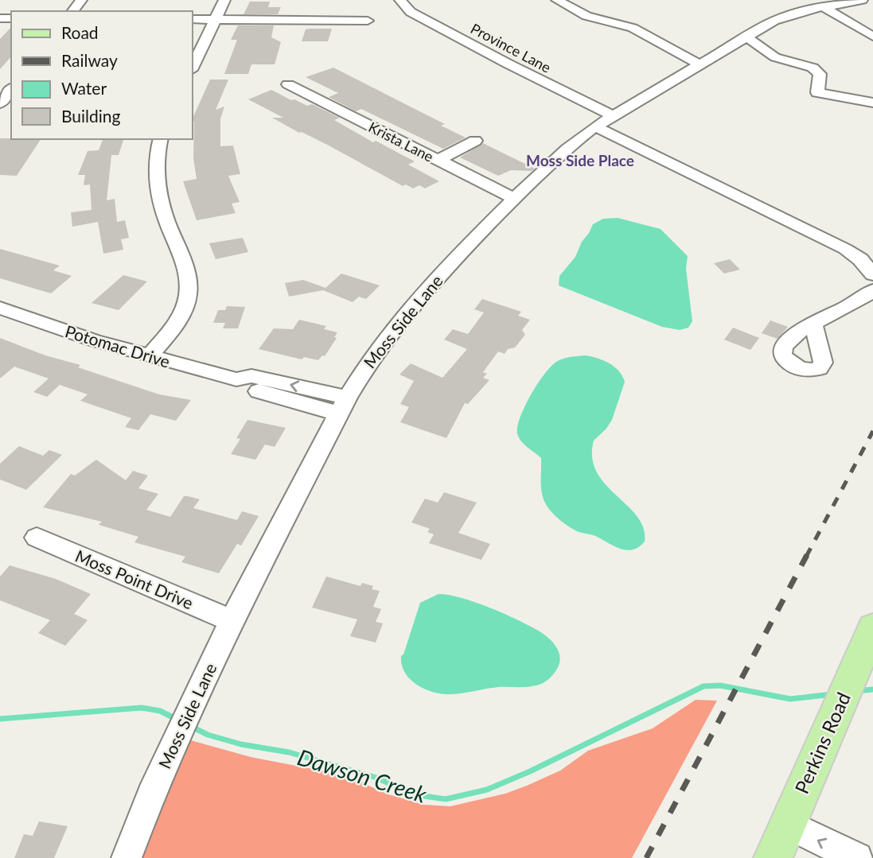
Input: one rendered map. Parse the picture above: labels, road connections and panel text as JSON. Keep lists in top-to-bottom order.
{
  "streets": {
    "main road": ["Perkins Road"],
    "street": [
      "Province Lane",
      "Krista Lane",
      "Moss Side Lane",
      "Potomac Drive",
      "Moss Point Drive"
    ]
  },
  "crossings": [
    ["Province Lane", "Moss Side Lane"],
    ["Krista Lane", "Moss Side Lane"],
    ["Moss Side Lane", "Potomac Drive"],
    ["Moss Side Lane", "Moss Point Drive"]
  ],
  "districts": ["Moss Side Place"],
  "water": ["Dawson Creek"],
  "legend": [
    "Road",
    "Railway",
    "Water",
    "Building"
  ]
}
